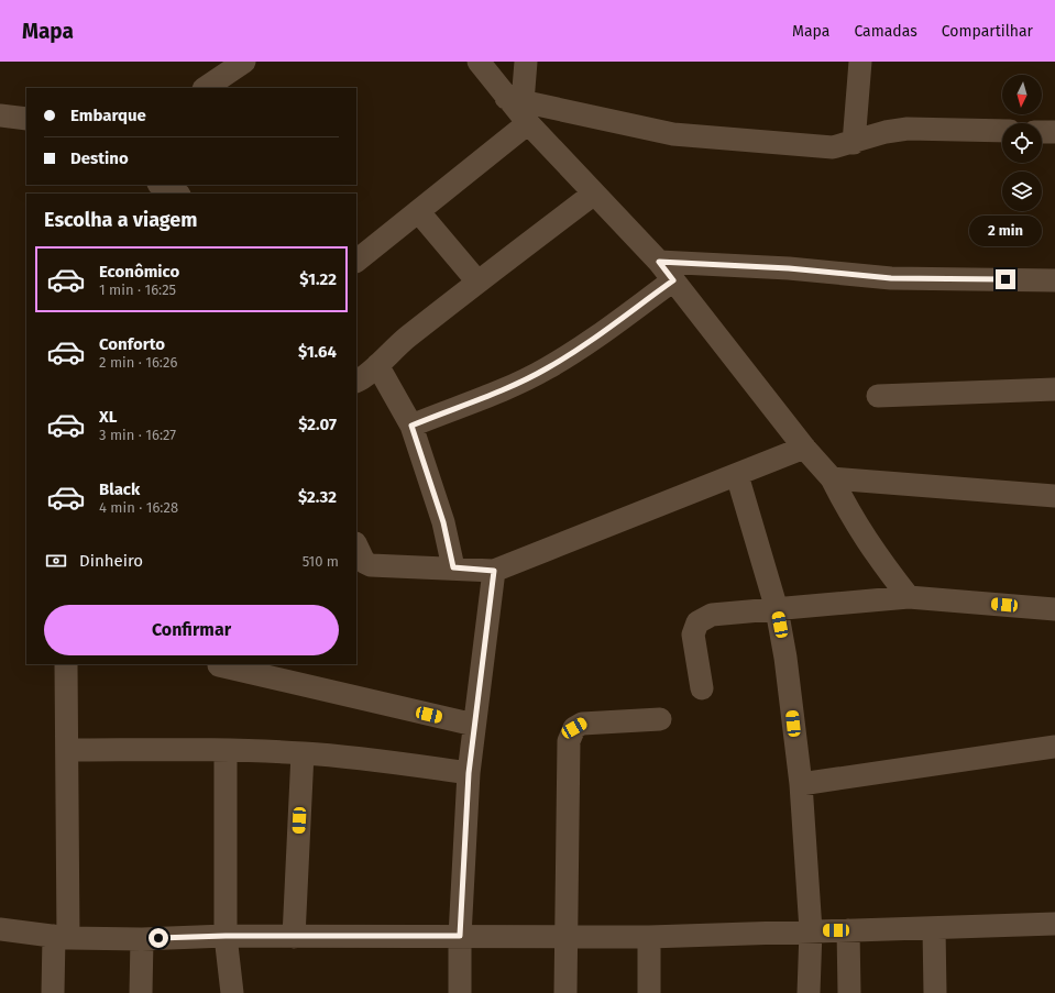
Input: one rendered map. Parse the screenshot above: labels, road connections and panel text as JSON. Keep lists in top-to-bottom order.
{
  "north": "bottom",
  "page": {
    "header": "Mapa",
    "nav": ["Mapa", "Camadas", "Compartilhar"],
    "banner": ["Embarque", "Destino"],
    "heading": "Escolha a viagem",
    "bubble": "2 min",
    "list": [
      {
        "name": "Econômico",
        "note": "1 min · 16:25",
        "value": "$1.22"
      },
      {
        "name": "Conforto",
        "note": "2 min · 16:26",
        "value": "$1.64"
      },
      {
        "name": "XL",
        "note": "3 min · 16:27",
        "value": "$2.07"
      },
      {
        "name": "Black",
        "note": "4 min · 16:28",
        "value": "$2.32"
      }
    ],
    "pay": ["Dinheiro", "510 m"],
    "buttons": "Confirmar"
  }
}
